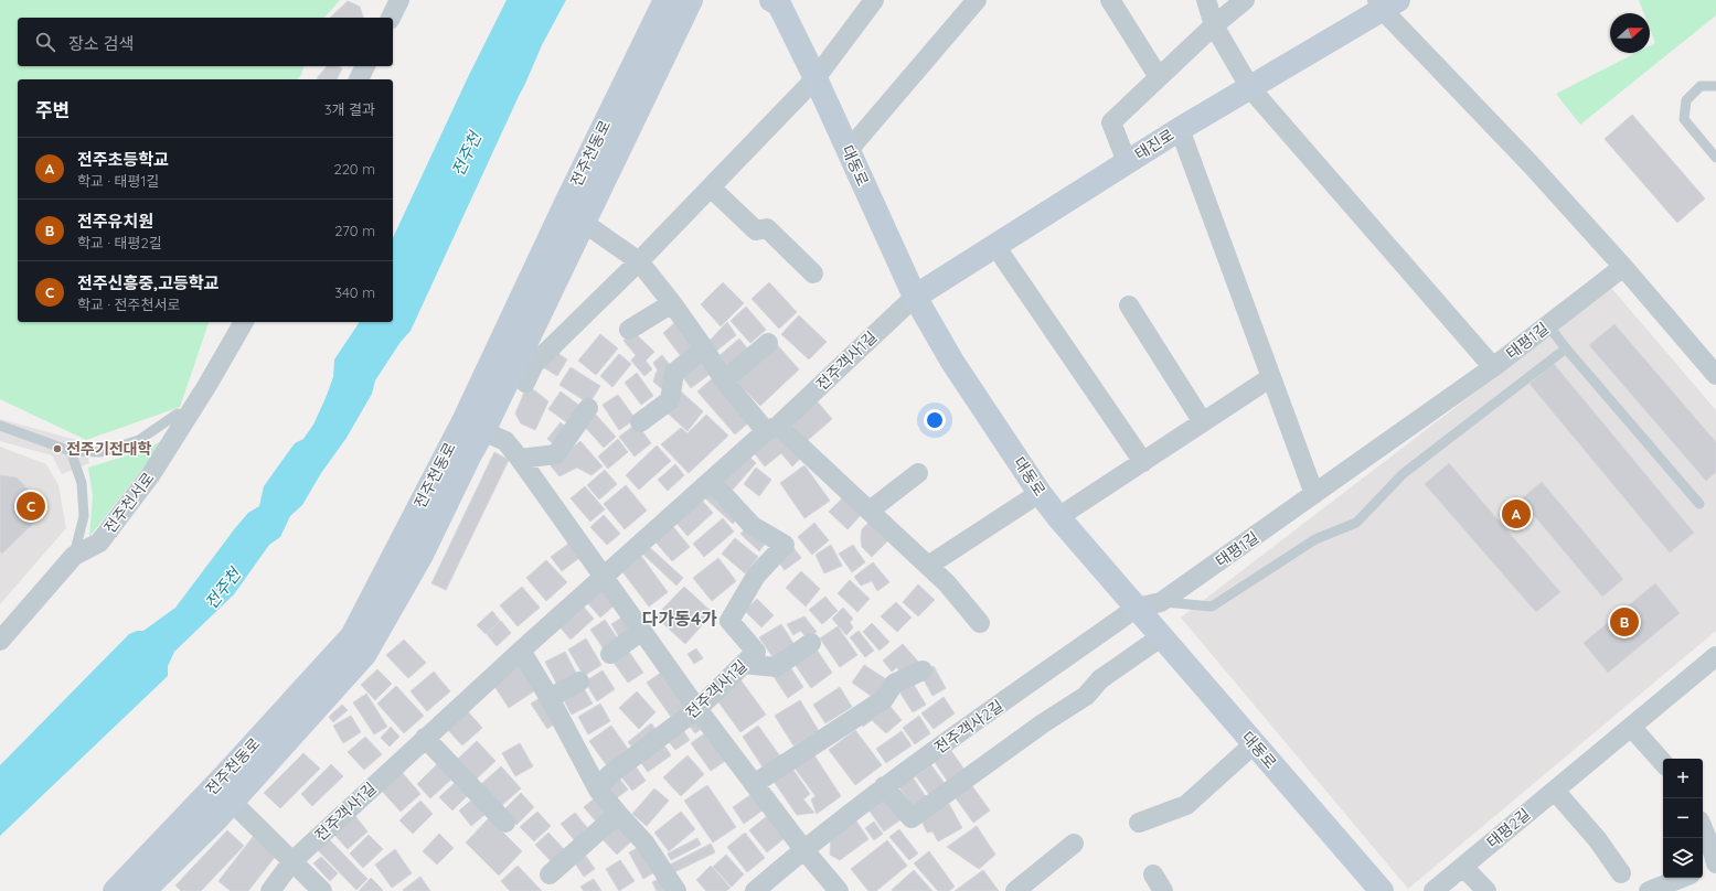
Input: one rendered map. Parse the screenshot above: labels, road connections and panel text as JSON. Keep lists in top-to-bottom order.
{
  "streets": {
    "street": [
      "태진로",
      "전주천동로",
      "대동로",
      "태평1길",
      "전주객사1길",
      "전주천서로",
      "전주객사2길",
      "태평2길"
    ]
  },
  "crossings": [
    ["태진로", "대동로"],
    ["태진로", "전주객사1길"],
    ["대동로", "태평1길"],
    ["대동로", "전주객사1길"],
    ["대동로", "전주객사2길"],
    ["태평1길", "전주객사2길"]
  ],
  "districts": ["다가동4가"],
  "water": ["전주천"],
  "places": ["전주기전대학"],
  "north": "right",
  "page": {
    "search": "장소 검색",
    "heading": ["주변", "3개 결과"],
    "list": [
      {
        "mark": "A",
        "name": "전주초등학교",
        "note": "학교 · 태평1길",
        "value": "220 m"
      },
      {
        "mark": "B",
        "name": "전주유치원",
        "note": "학교 · 태평2길",
        "value": "270 m"
      },
      {
        "mark": "C",
        "name": "전주신흥중,고등학교",
        "note": "학교 · 전주천서로",
        "value": "340 m"
      }
    ],
    "pins": ["C", "A", "B"],
    "map_buttons": ["+", "−"]
  }
}
